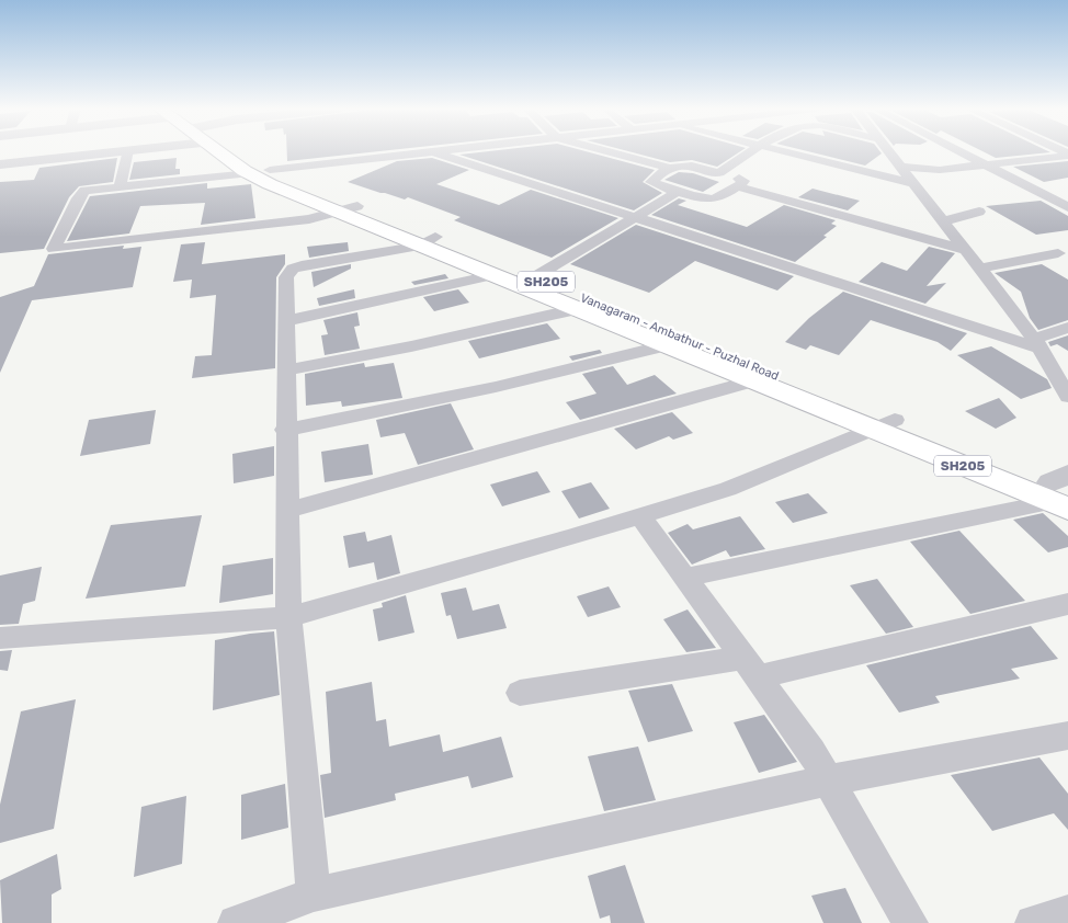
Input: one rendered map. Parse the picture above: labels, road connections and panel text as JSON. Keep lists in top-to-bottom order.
{
  "streets": {
    "main road": ["SH205", "Vanagaram - Ambathur - Puzhal Road"]
  }
}
